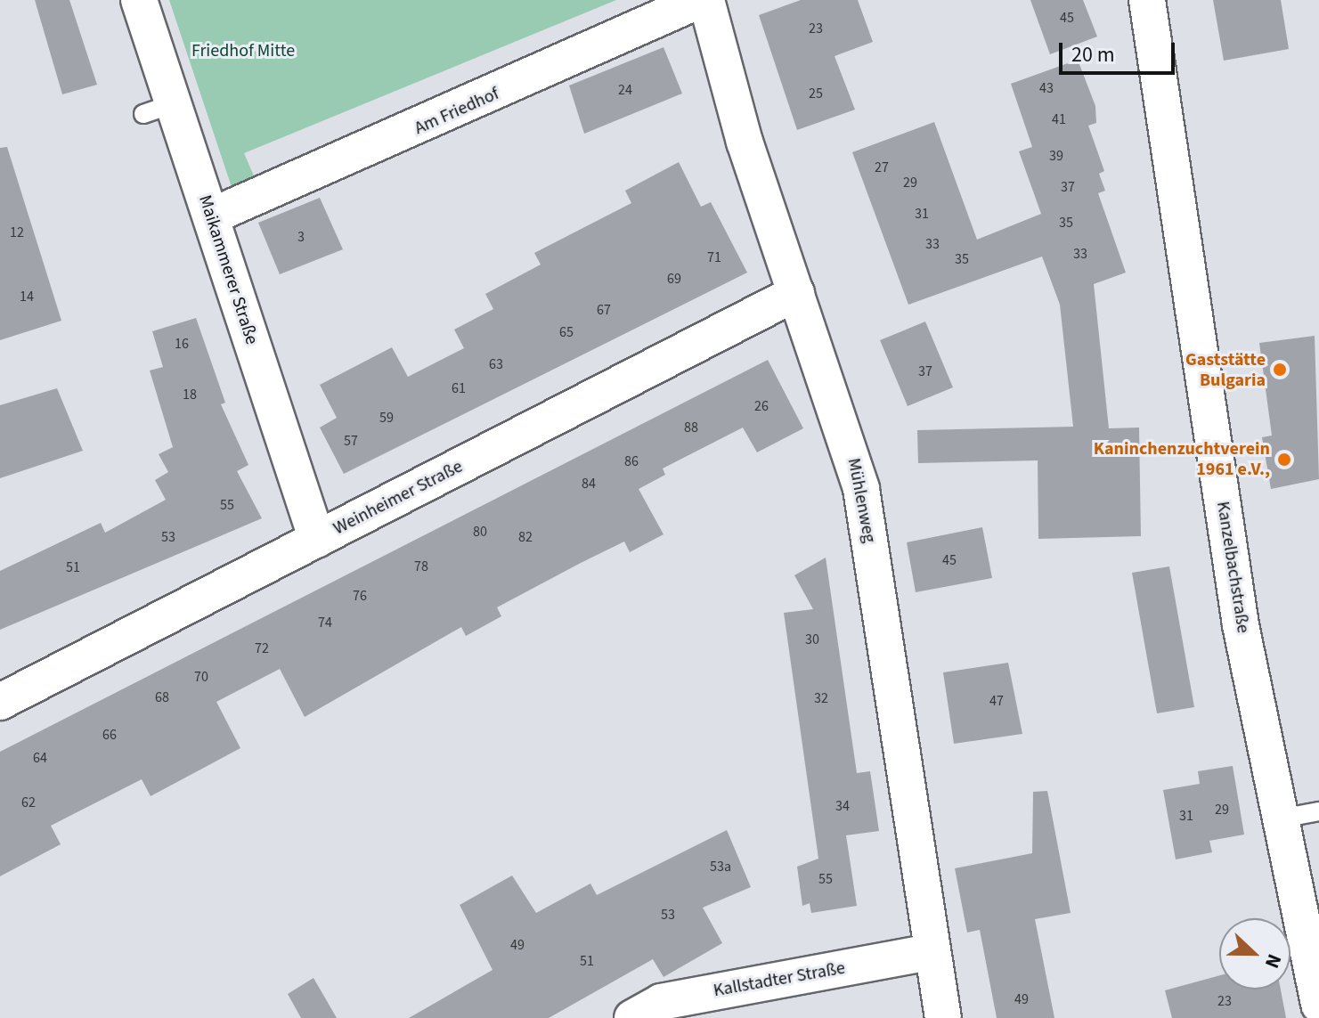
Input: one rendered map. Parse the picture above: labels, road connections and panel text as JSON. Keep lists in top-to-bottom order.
{
  "streets": {
    "street": [
      "Am Friedhof",
      "Maikammerer Straße",
      "Weinheimer Straße",
      "Mühlenweg",
      "Kanzelbachstraße",
      "Kallstadter Straße"
    ]
  },
  "crossings": [
    ["Am Friedhof", "Maikammerer Straße"],
    ["Maikammerer Straße", "Weinheimer Straße"],
    ["Weinheimer Straße", "Mühlenweg"],
    ["Mühlenweg", "Kallstadter Straße"]
  ],
  "parks": ["Friedhof Mitte"],
  "places": ["Gaststätte Bulgaria", "Kaninchenzuchtverein 1961 e.V.,"],
  "house_numbers": [
    "45",
    "23",
    "43",
    "24",
    "25",
    "41",
    "39",
    "27",
    "29",
    "37",
    "31",
    "35",
    "12",
    "3",
    "33",
    "33",
    "71",
    "35",
    "69",
    "14",
    "67",
    "65",
    "16",
    "63",
    "37",
    "61",
    "18",
    "26",
    "59",
    "88",
    "57",
    "86",
    "84",
    "55",
    "80",
    "53",
    "82",
    "45",
    "78",
    "51",
    "76",
    "74",
    "30",
    "72",
    "70",
    "68",
    "32",
    "47",
    "66",
    "64",
    "62",
    "34",
    "29",
    "31",
    "53a",
    "55",
    "53",
    "49",
    "51",
    "49",
    "23"
  ],
  "scale_bar": "20 m",
  "north": "right"
}
